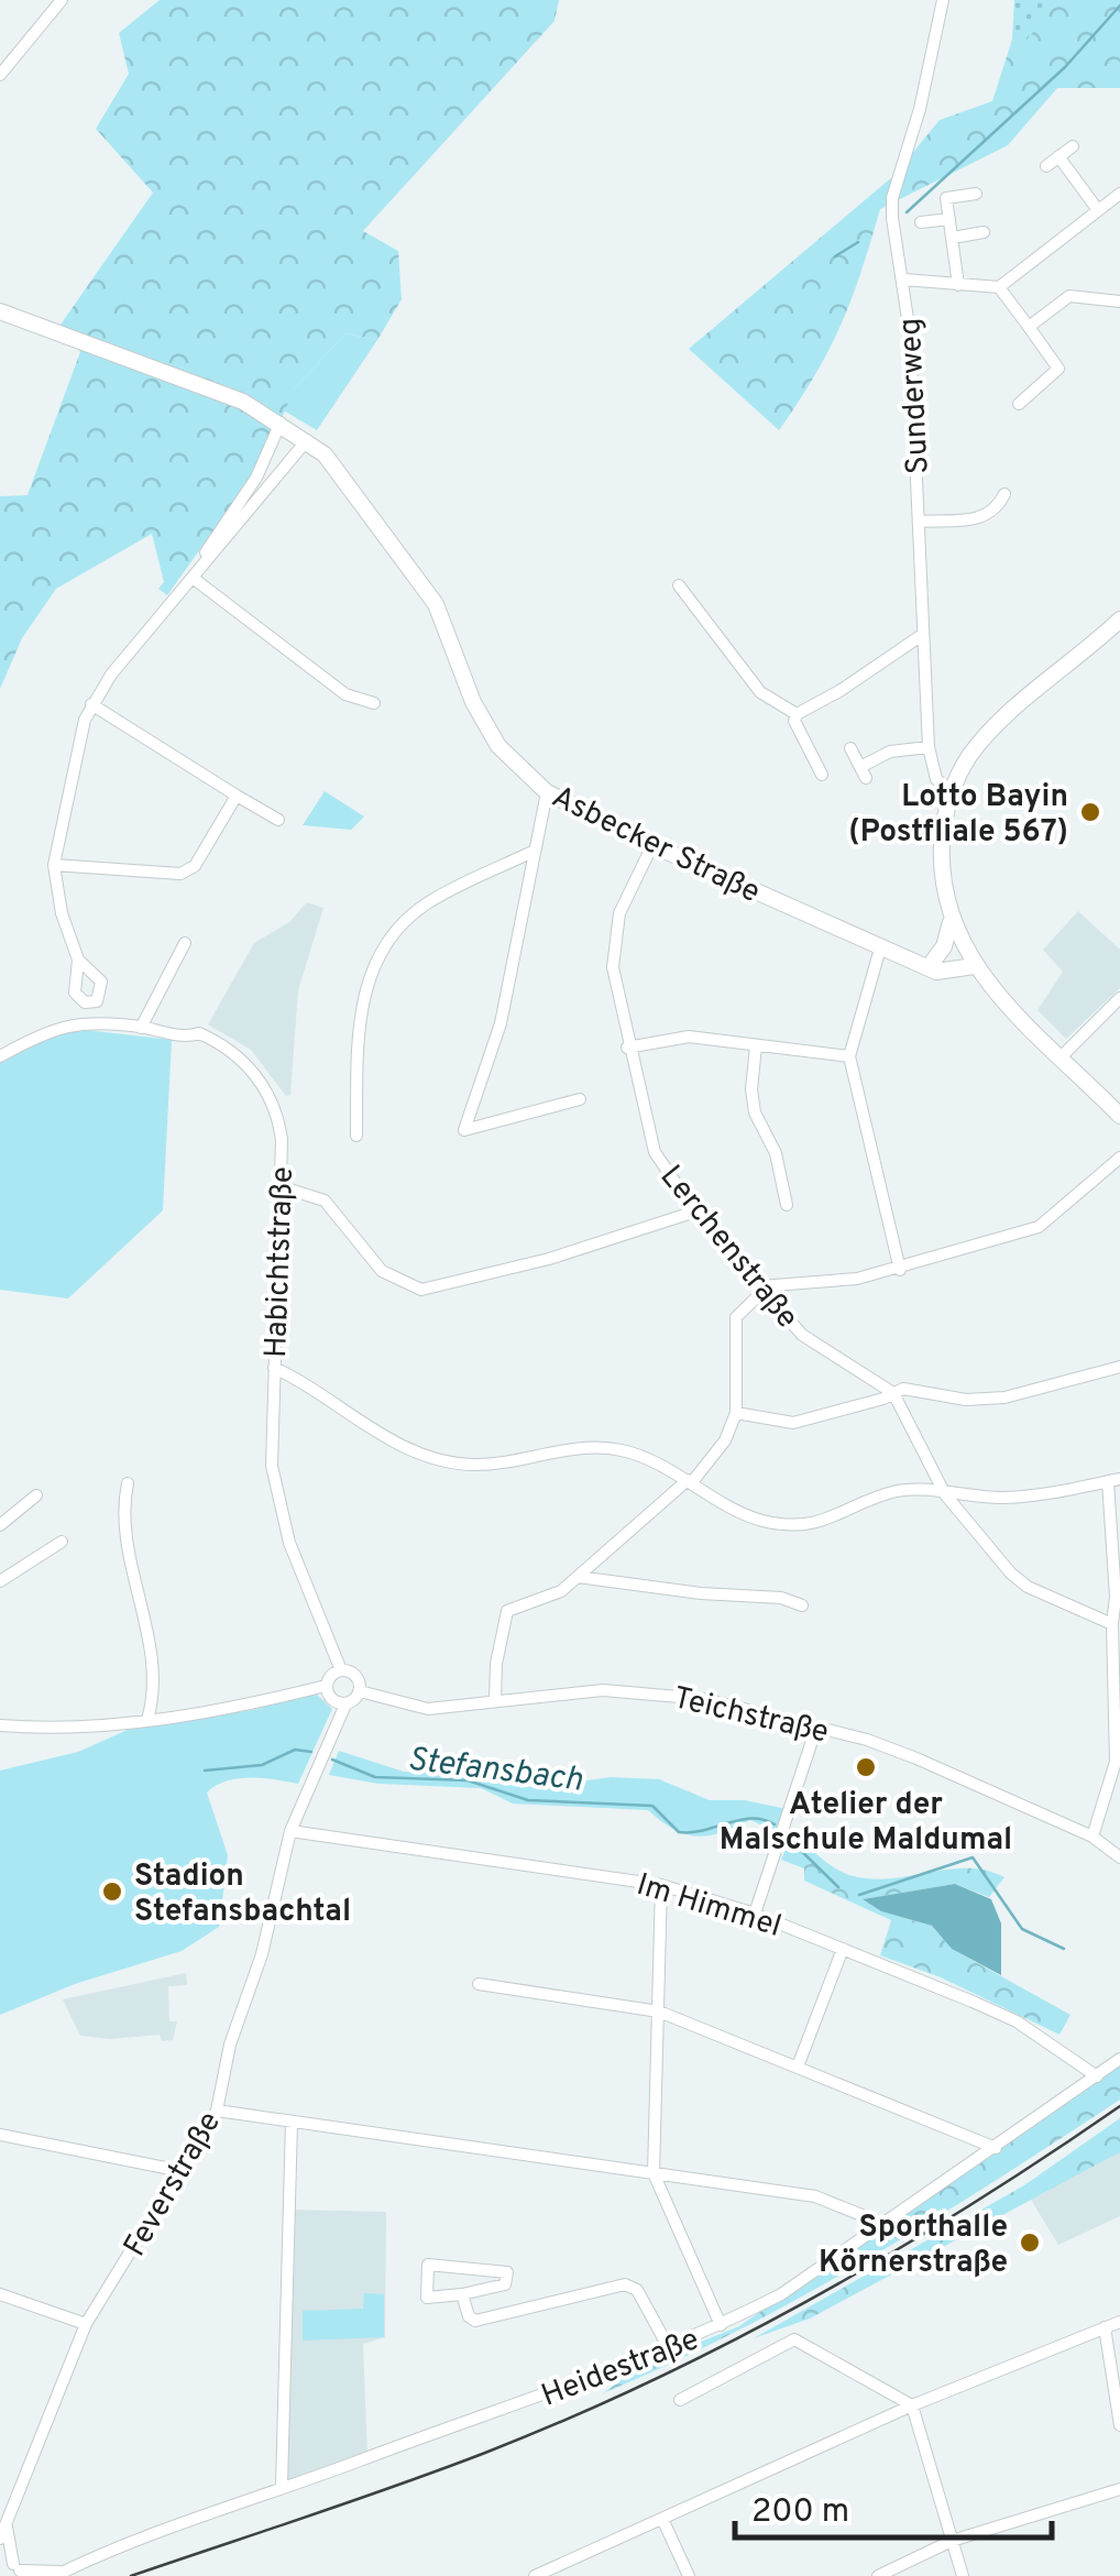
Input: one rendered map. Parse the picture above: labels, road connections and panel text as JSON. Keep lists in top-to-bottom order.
{
  "streets": {
    "main road": ["Asbecker Straße"],
    "street": [
      "Sunderweg",
      "Lerchenstraße",
      "Habichtstraße",
      "Teichstraße",
      "Im Himmel",
      "Feverstraße",
      "Heidestraße"
    ]
  },
  "crossings": [
    ["Asbecker Straße", "Lerchenstraße"],
    ["Habichtstraße", "Teichstraße"],
    ["Habichtstraße", "Feverstraße"],
    ["Teichstraße", "Feverstraße"],
    ["Im Himmel", "Feverstraße"],
    ["Im Himmel", "Heidestraße"]
  ],
  "water": ["Stefansbach"],
  "places": [
    "Lotto Bayin (Postfliale 567)",
    "Atelier der Malschule Maldumal",
    "Stadion Stefansbachtal",
    "Sporthalle Körnerstraße"
  ],
  "scale_bar": "200 m"
}
